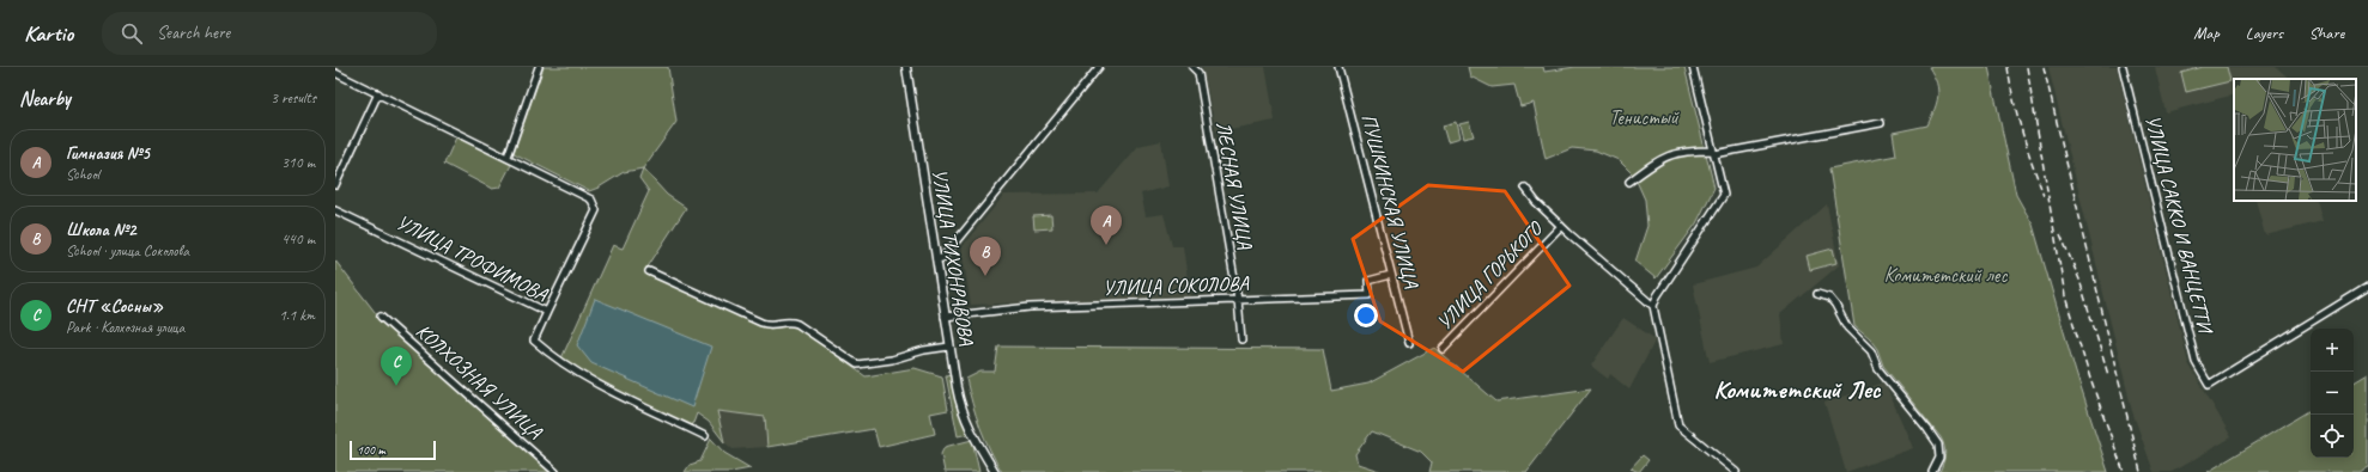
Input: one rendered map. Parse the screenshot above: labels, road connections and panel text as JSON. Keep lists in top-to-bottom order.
{
  "streets": {
    "main road": ["УЛИЦА ТИХОНРАВОВА"],
    "street": [
      "ЛЕСНАЯ УЛИЦА",
      "ПУШКИНСКАЯ УЛИЦА",
      "УЛИЦА САККО И ВАНЦЕТТИ",
      "УЛИЦА ТРОФИМОВА",
      "УЛИЦА ГОРЬКОГО",
      "УЛИЦА СОКОЛОВА",
      "КОЛХОЗНАЯ УЛИЦА"
    ]
  },
  "crossings": [
    ["ЛЕСНАЯ УЛИЦА", "УЛИЦА СОКОЛОВА"],
    ["ПУШКИНСКАЯ УЛИЦА", "УЛИЦА СОКОЛОВА"],
    ["УЛИЦА ТИХОНРАВОВА", "УЛИЦА СОКОЛОВА"]
  ],
  "districts": ["Комитетский Лес"],
  "parks": ["Тенистый", "Комитетский лес"],
  "scale_bar": "100 m",
  "page": {
    "header": "Kartio",
    "search": "Search here",
    "nav": ["Map", "Layers", "Share"],
    "heading": ["Nearby", "3 results"],
    "list": [
      {
        "mark": "A",
        "name": "Гимназия №5",
        "note": "School",
        "value": "310 m"
      },
      {
        "mark": "B",
        "name": "Школа №2",
        "note": "School · улица Соколова",
        "value": "440 m"
      },
      {
        "mark": "C",
        "name": "СНТ «Сосны»",
        "note": "Park · Колхозная улица",
        "value": "1.1 km"
      }
    ],
    "pins": ["A", "B", "C"],
    "map_buttons": ["+", "−"],
    "scale": "100 m"
  }
}
